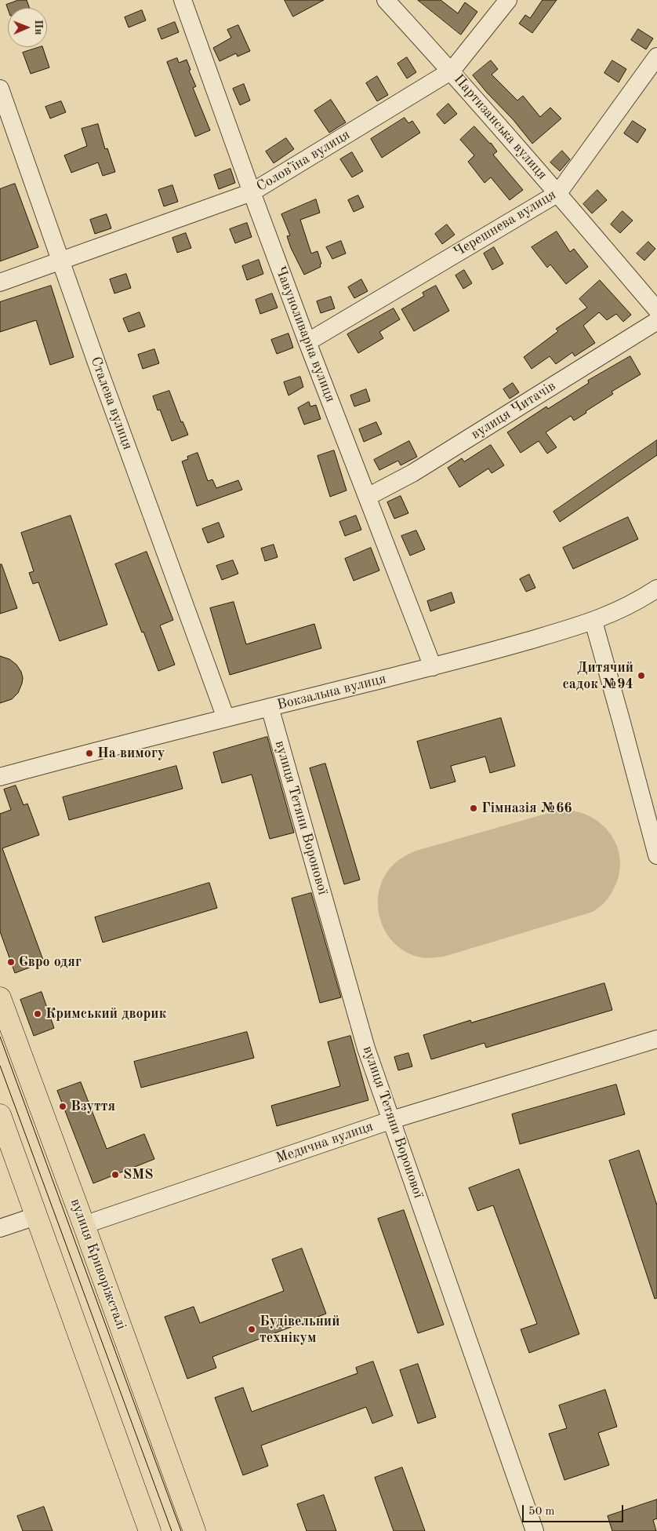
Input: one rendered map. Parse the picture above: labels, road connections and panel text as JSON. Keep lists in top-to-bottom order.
{
  "streets": {
    "main road": ["вулиця Криворіжсталі"],
    "street": [
      "Партизанська вулиця",
      "Соловʼїна вулиця",
      "Черешнева вулиця",
      "Чавуноливарна вулиця",
      "Сталева вулиця",
      "вулиця Читачів",
      "Вокзальна вулиця",
      "вулиця Тетяни Воронової",
      "Медична вулиця"
    ]
  },
  "crossings": [
    ["Партизанська вулиця", "Соловʼїна вулиця"],
    ["Партизанська вулиця", "Черешнева вулиця"],
    ["Соловʼїна вулиця", "Чавуноливарна вулиця"],
    ["Соловʼїна вулиця", "Сталева вулиця"],
    ["Черешнева вулиця", "Чавуноливарна вулиця"],
    ["Чавуноливарна вулиця", "вулиця Читачів"],
    ["Чавуноливарна вулиця", "Вокзальна вулиця"],
    ["Сталева вулиця", "Вокзальна вулиця"],
    ["Вокзальна вулиця", "вулиця Тетяни Воронової"],
    ["вулиця Тетяни Воронової", "Медична вулиця"],
    ["Медична вулиця", "вулиця Криворіжсталі"]
  ],
  "places": [
    "Дитячий садок №94",
    "На вимогу",
    "Гімназія №66",
    "Євро одяг",
    "Кримський дворик",
    "Взуття",
    "SMS",
    "Будівельний технікум"
  ],
  "scale_bar": "50 m",
  "north": "right"
}
